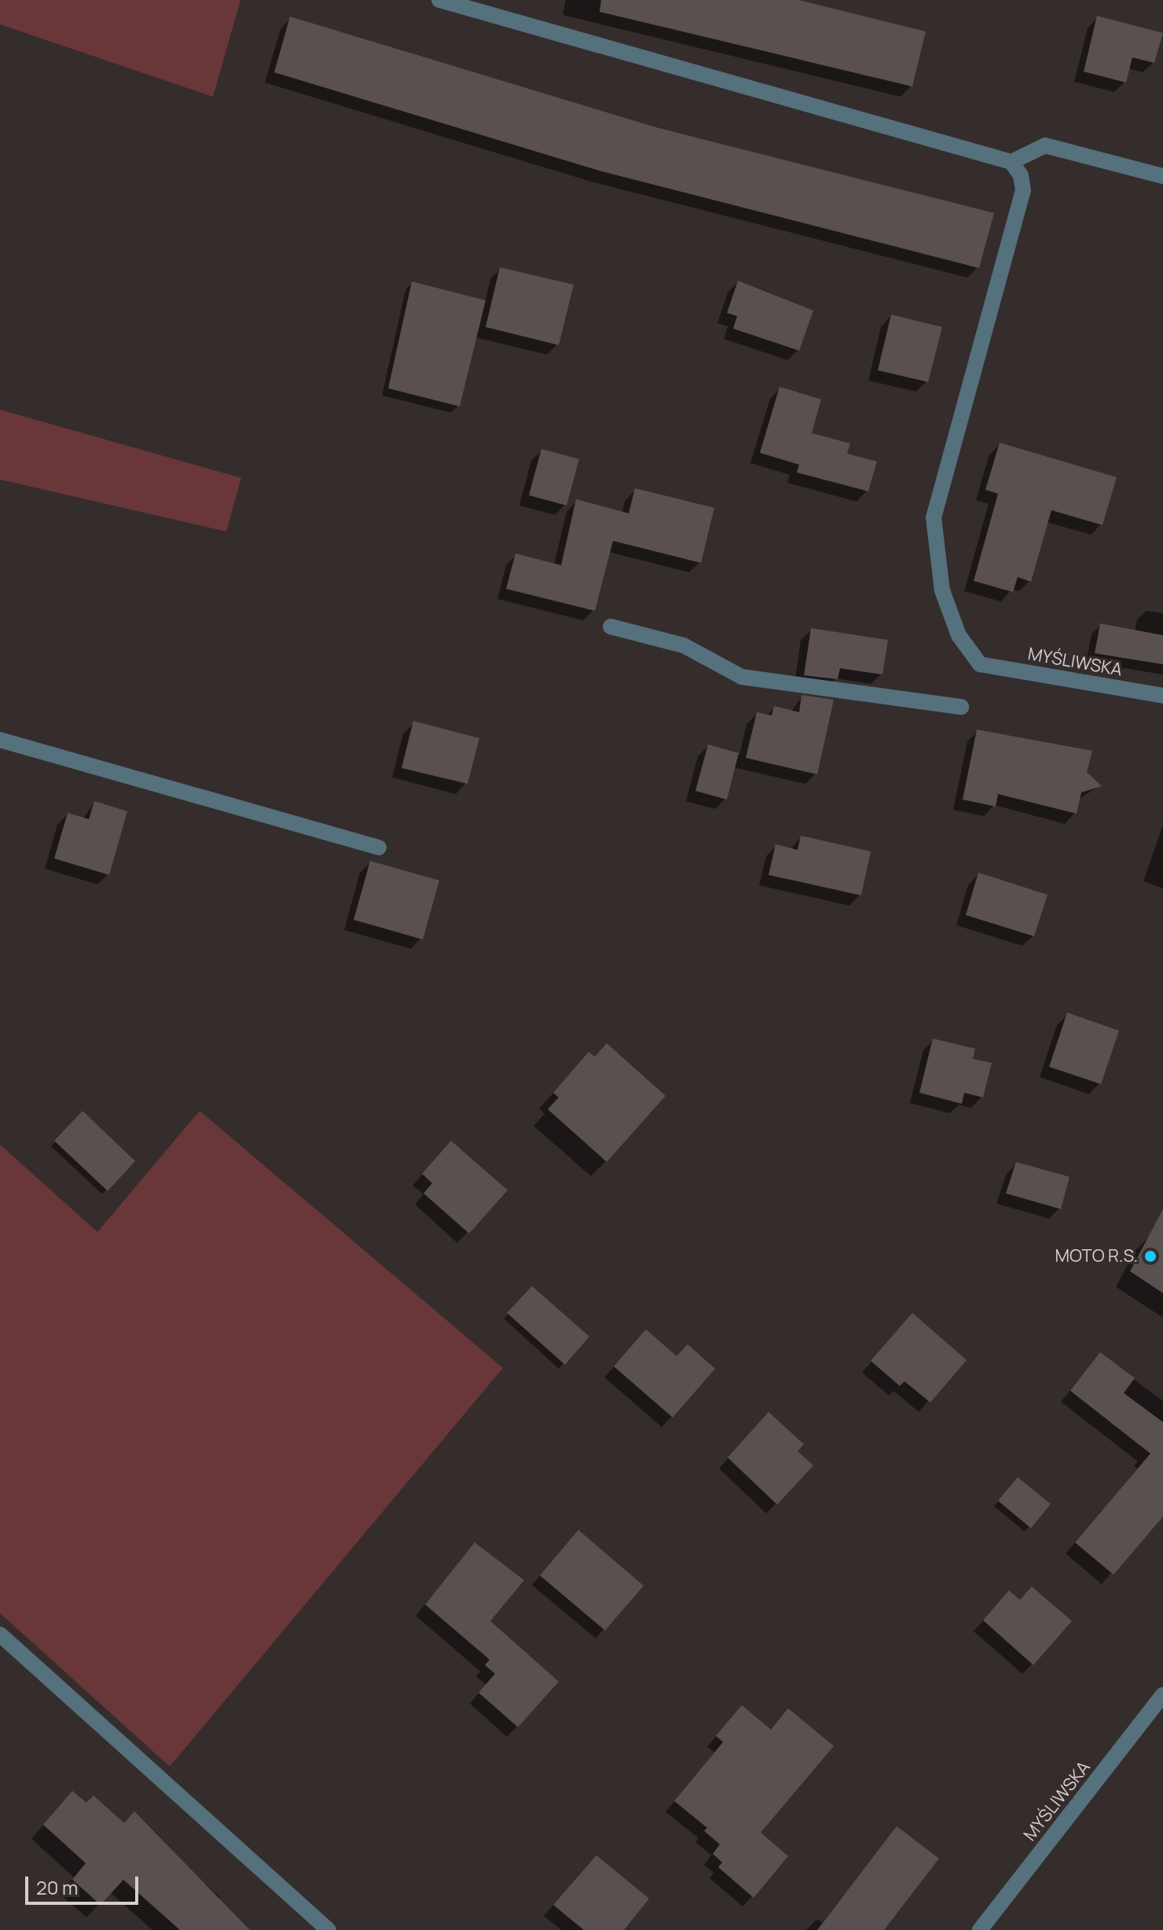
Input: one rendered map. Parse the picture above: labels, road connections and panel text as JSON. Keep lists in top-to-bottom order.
{
  "streets": {
    "street": ["MYŚLIWSKA"]
  },
  "places": ["MOTO R.S."],
  "scale_bar": "20 m"
}
